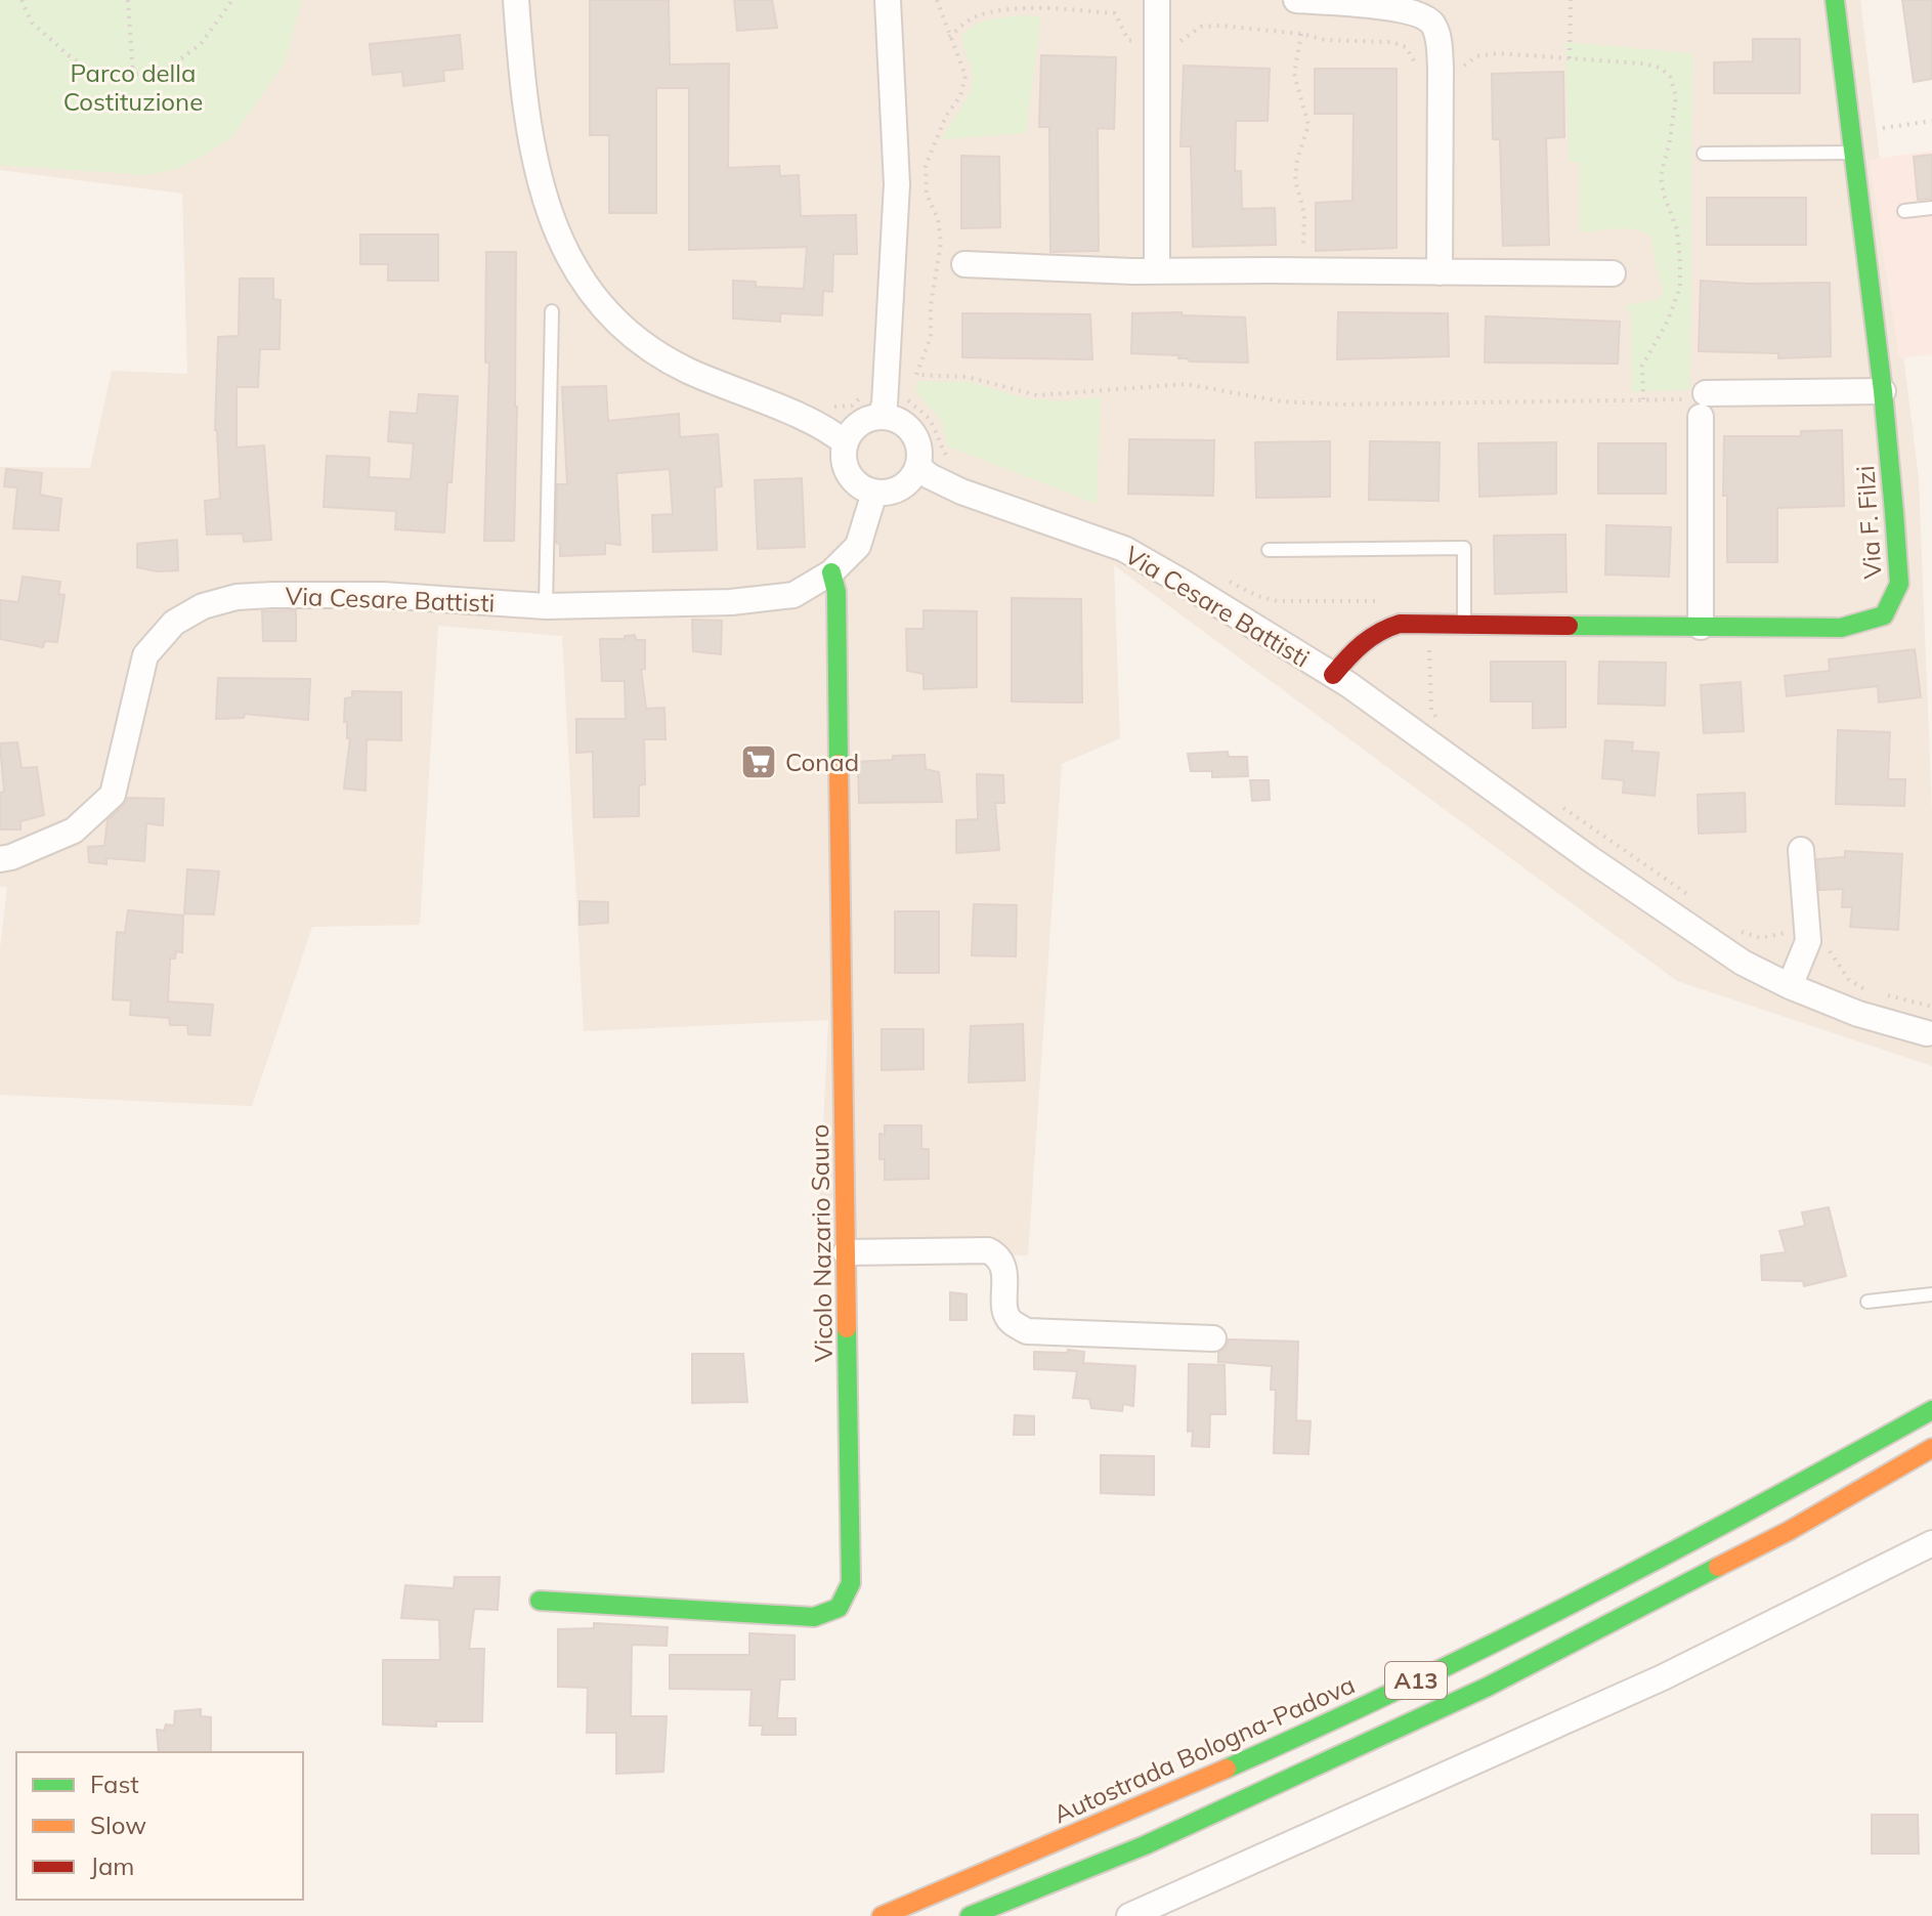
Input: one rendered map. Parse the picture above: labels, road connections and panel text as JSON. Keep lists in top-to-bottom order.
{
  "streets": {
    "main road": [
      "Via F. Filzi",
      "Vicolo Nazario Sauro",
      "A13",
      "Autostrada Bologna-Padova"
    ],
    "street": ["Via Cesare Battisti"]
  },
  "crossings": [
    ["Via F. Filzi", "Via Cesare Battisti"],
    ["Via Cesare Battisti", "Vicolo Nazario Sauro"]
  ],
  "parks": ["Parco della Costituzione"],
  "places": {
    "supermarket": ["Conad"]
  },
  "legend": ["Fast", "Slow", "Jam"]
}
